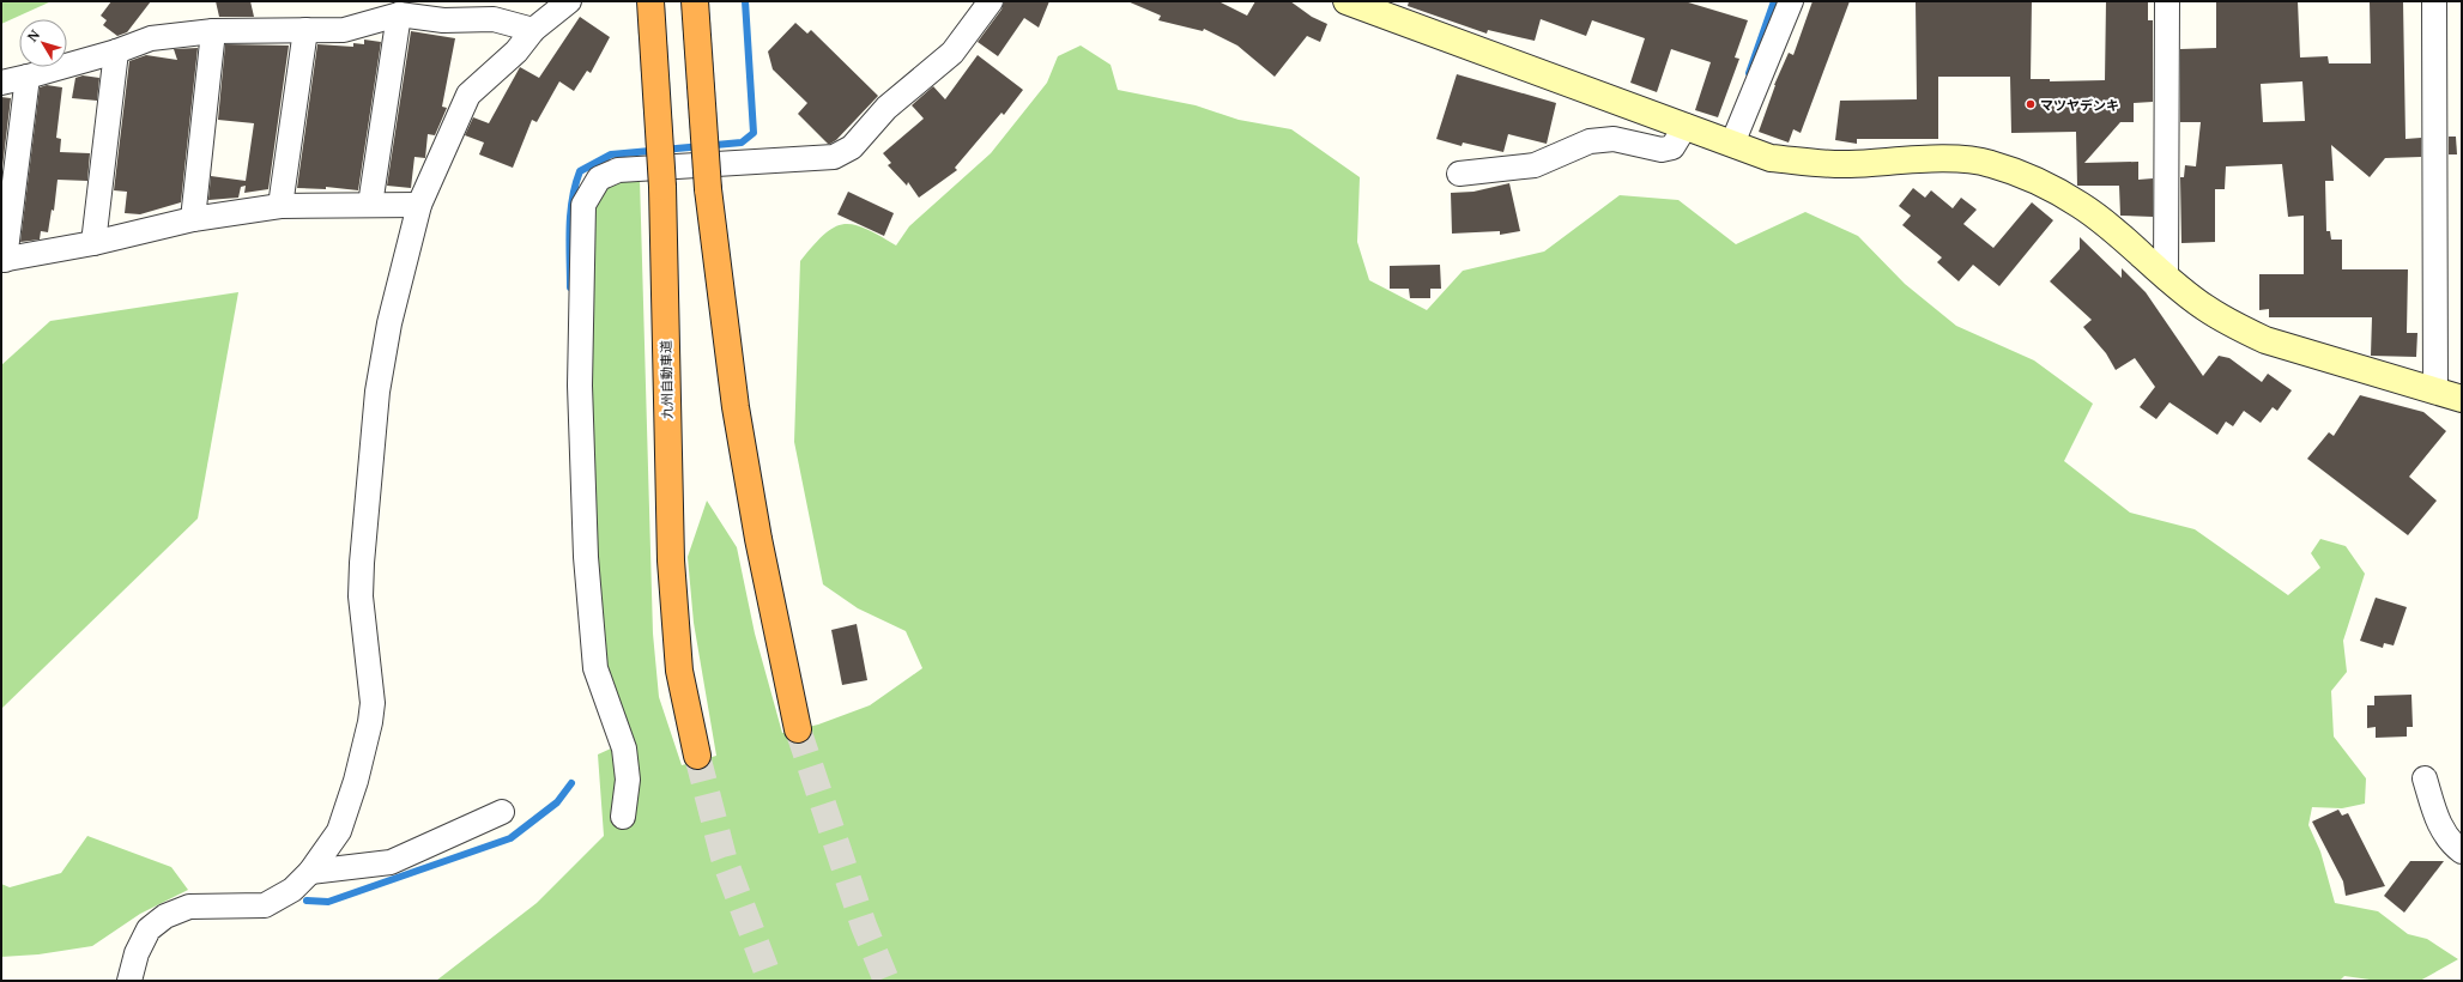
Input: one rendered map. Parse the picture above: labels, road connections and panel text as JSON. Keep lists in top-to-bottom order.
{
  "streets": {
    "highway": ["九州自動車道"]
  },
  "places": ["マツヤデンキ"],
  "north": "top left"
}
